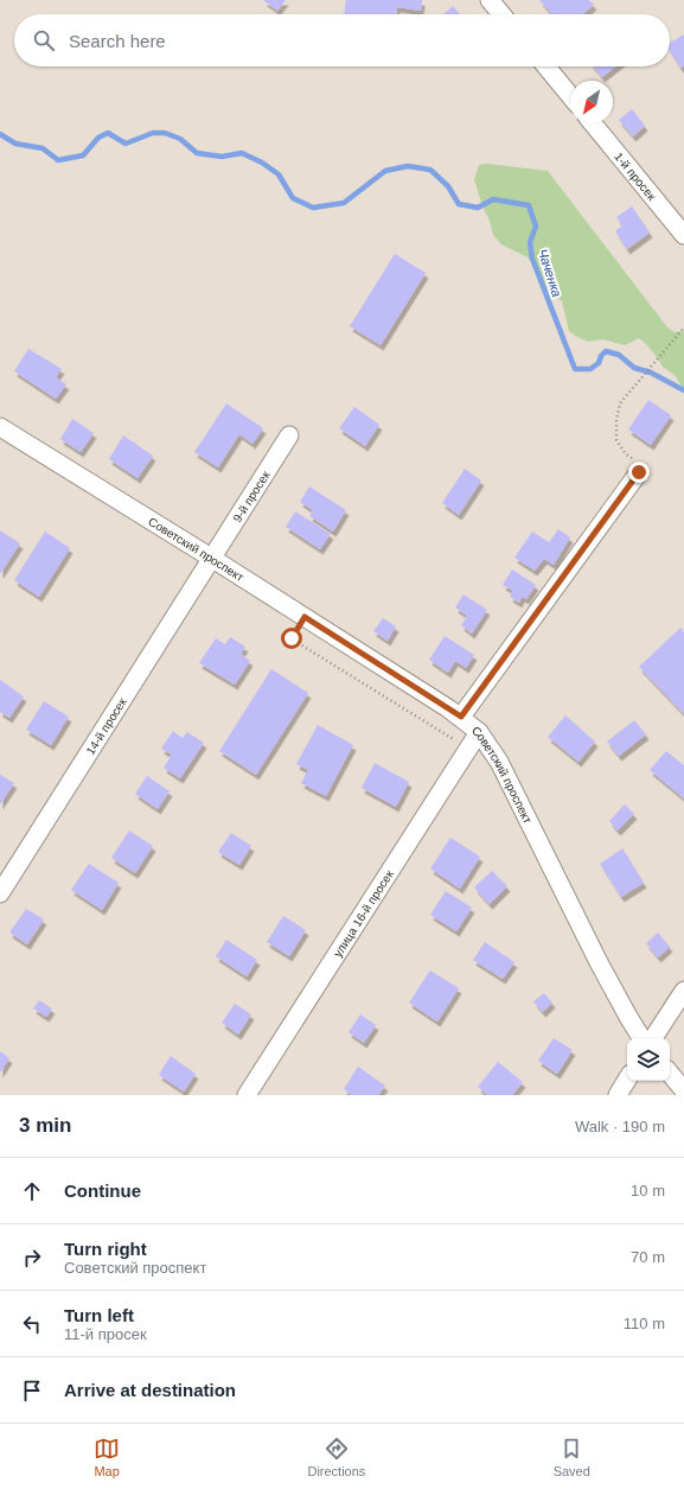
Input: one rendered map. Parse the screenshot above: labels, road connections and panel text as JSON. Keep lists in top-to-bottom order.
{
  "streets": {
    "street": [
      "1-й просек",
      "9-й просек",
      "Советский проспект",
      "14-й просек",
      "улица 16-й просек"
    ]
  },
  "crossings": [
    ["9-й просек", "Советский проспект"],
    ["9-й просек", "14-й просек"],
    ["Советский проспект", "14-й просек"],
    ["Советский проспект", "улица 16-й просек"]
  ],
  "water": ["Чаченка"],
  "north": "bottom left",
  "page": {
    "search": "Search here",
    "heading": ["3 min", "Walk · 190 m"],
    "list": [
      ["Continue", "10 m"],
      ["Turn right", "Советский проспект", "70 m"],
      ["Turn left", "11-й просек", "110 m"],
      "Arrive at destination"
    ],
    "nav": ["Map", "Directions", "Saved"]
  }
}
